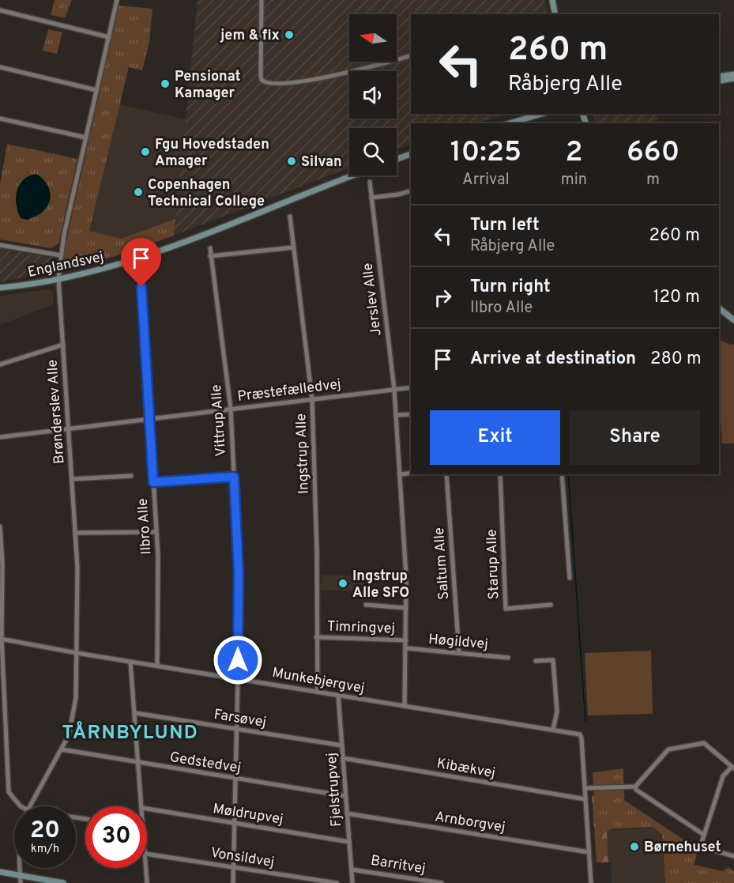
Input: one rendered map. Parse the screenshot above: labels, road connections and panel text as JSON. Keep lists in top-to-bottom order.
{
  "streets": {
    "main road": ["Englandsvej"],
    "street": [
      "Jerslev Alle",
      "Præstefælledvej",
      "Brønderslev Alle",
      "Vittrup Alle",
      "Ingstrup Alle",
      "Ilbro Alle",
      "Saltum Alle",
      "Starup Alle",
      "Timringvej",
      "Høgildvej",
      "Munkebjergvej",
      "Farsøvej",
      "Gedstedvej",
      "Kibækvej",
      "Fjelstrupvej",
      "Møldrupvej",
      "Arnborgvej",
      "Vonsildvej",
      "Barritvej"
    ]
  },
  "crossings": [
    ["Englandsvej", "Brønderslev Alle"],
    ["Jerslev Alle", "Præstefælledvej"],
    ["Jerslev Alle", "Timringvej"],
    ["Jerslev Alle", "Høgildvej"],
    ["Jerslev Alle", "Munkebjergvej"],
    ["Præstefælledvej", "Brønderslev Alle"],
    ["Præstefælledvej", "Vittrup Alle"],
    ["Præstefælledvej", "Ingstrup Alle"],
    ["Præstefælledvej", "Ilbro Alle"],
    ["Brønderslev Alle", "Munkebjergvej"],
    ["Brønderslev Alle", "Gedstedvej"],
    ["Vittrup Alle", "Munkebjergvej"],
    ["Vittrup Alle", "Farsøvej"],
    ["Vittrup Alle", "Gedstedvej"],
    ["Vittrup Alle", "Møldrupvej"],
    ["Vittrup Alle", "Vonsildvej"],
    ["Ingstrup Alle", "Timringvej"],
    ["Ingstrup Alle", "Munkebjergvej"],
    ["Ilbro Alle", "Munkebjergvej"],
    ["Saltum Alle", "Høgildvej"],
    ["Munkebjergvej", "Kibækvej"],
    ["Munkebjergvej", "Fjelstrupvej"],
    ["Munkebjergvej", "Arnborgvej"],
    ["Farsøvej", "Fjelstrupvej"],
    ["Gedstedvej", "Fjelstrupvej"],
    ["Kibækvej", "Fjelstrupvej"],
    ["Fjelstrupvej", "Møldrupvej"],
    ["Fjelstrupvej", "Arnborgvej"],
    ["Fjelstrupvej", "Barritvej"]
  ],
  "districts": ["TÅRNBYLUND"],
  "places": [
    "jem & fix",
    "Pensionat Kamager",
    "Fgu Hovedstaden Amager",
    "Silvan",
    "Copenhagen Technical College",
    "Ingstrup Alle SFO",
    "Børnehuset"
  ],
  "north": "left",
  "page": {
    "turn": ["260 m", "Råbjerg Alle"],
    "eta": [
      "10:25",
      "Arrival",
      "2",
      "min",
      "660",
      "m"
    ],
    "list": [
      {
        "name": "Turn left",
        "note": "Råbjerg Alle",
        "value": "260 m"
      },
      {
        "name": "Turn right",
        "note": "Ilbro Alle",
        "value": "120 m"
      },
      {
        "name": "Arrive at destination",
        "value": "280 m"
      }
    ],
    "buttons": ["Exit", "Share"],
    "speed": "20 km/h",
    "limit": "30"
  }
}
